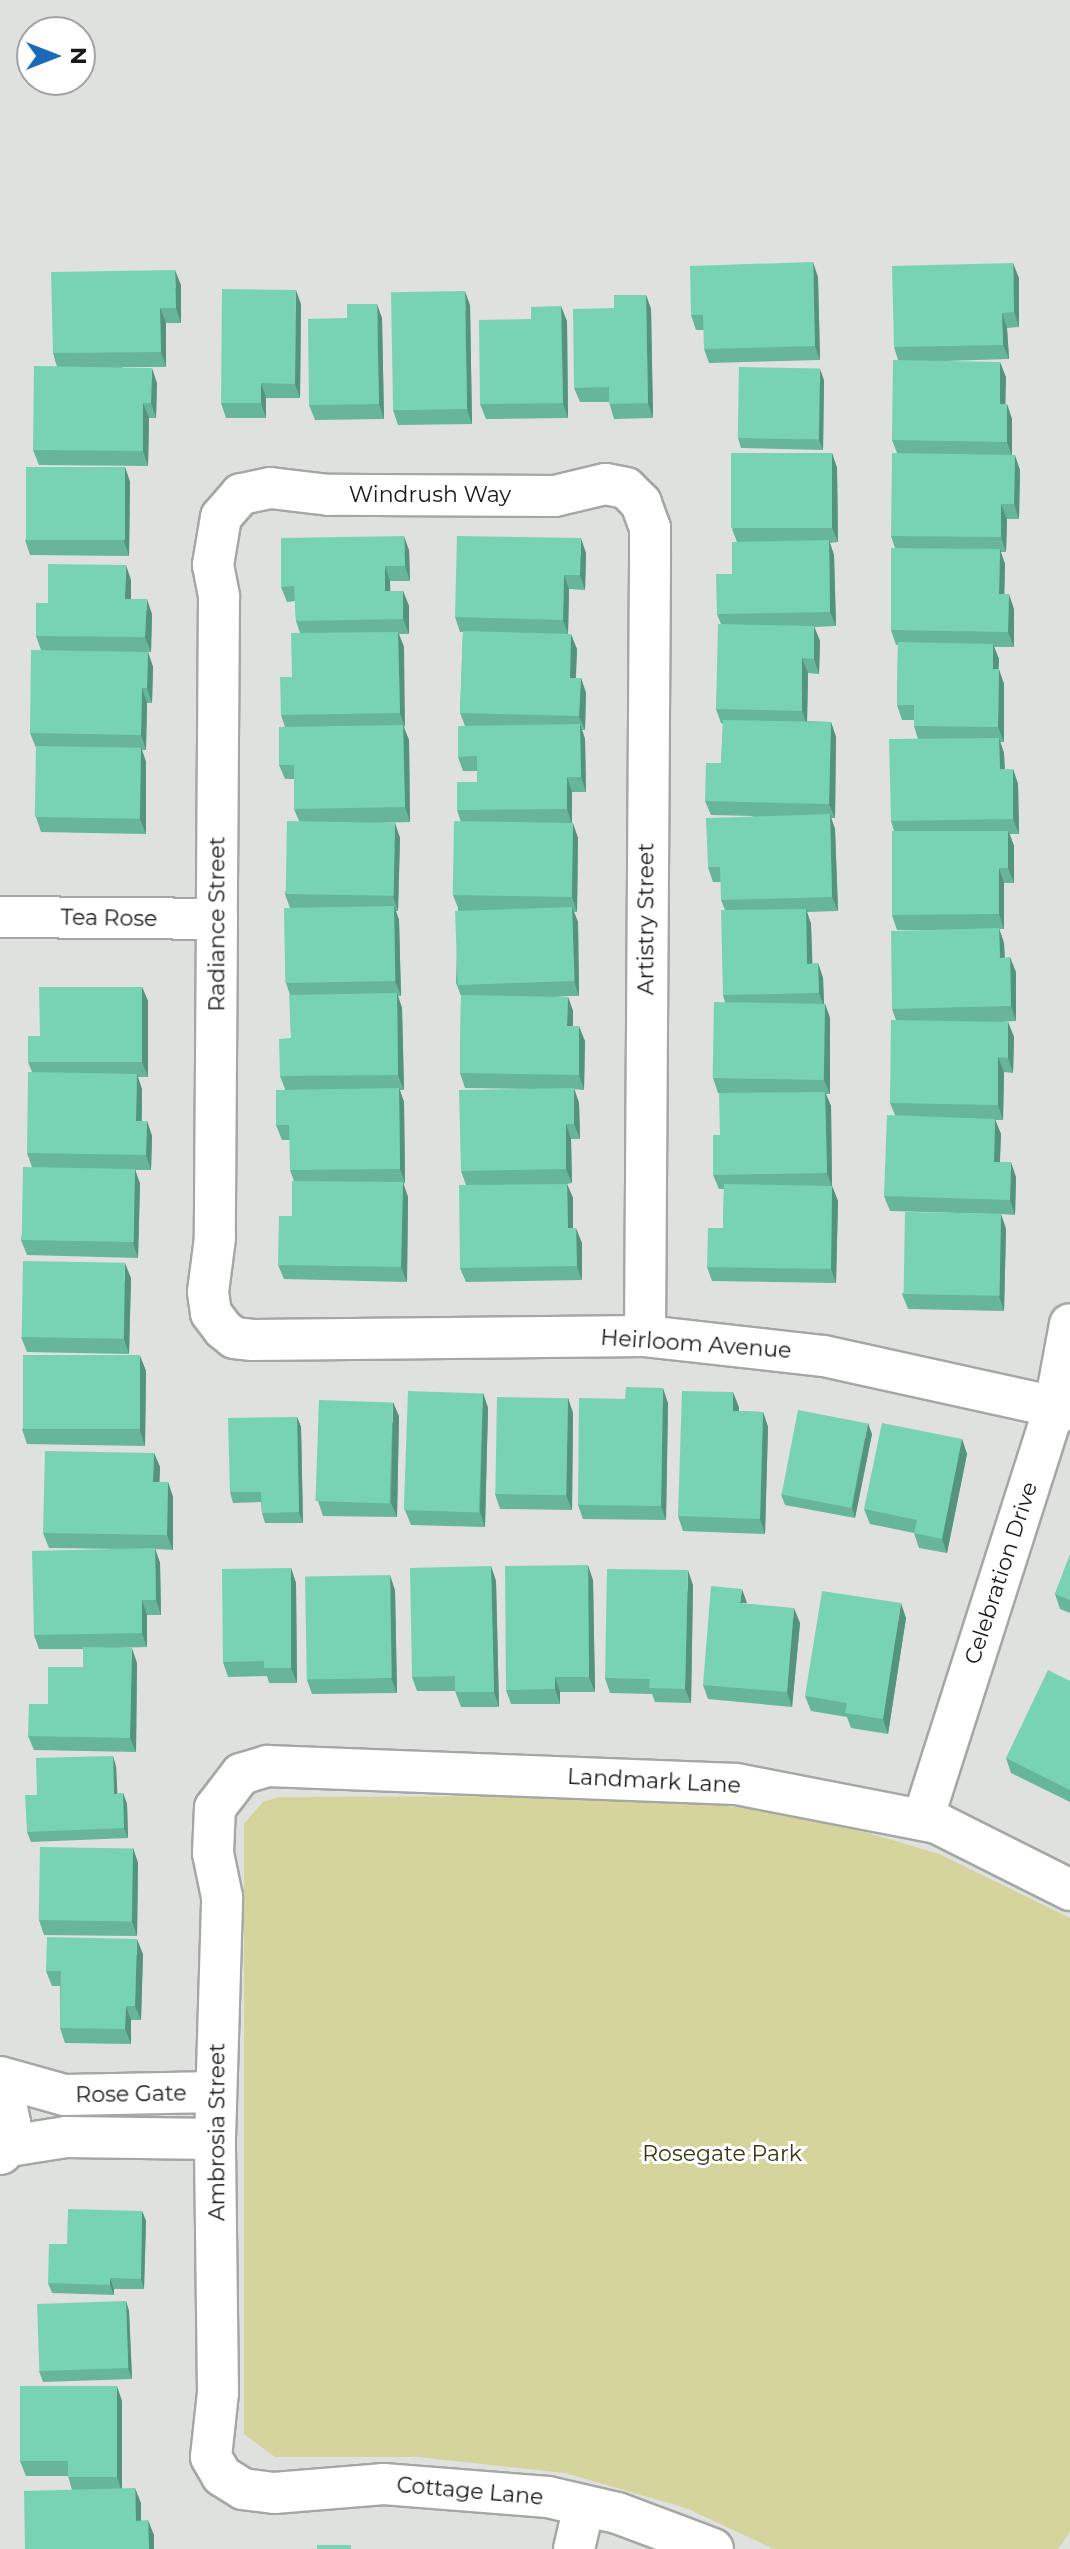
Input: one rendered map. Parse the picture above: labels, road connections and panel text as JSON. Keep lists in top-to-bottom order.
{
  "streets": {
    "street": [
      "Windrush Way",
      "Tea Rose",
      "Artistry Street",
      "Radiance Street",
      "Heirloom Avenue",
      "Celebration Drive",
      "Landmark Lane",
      "Rose Gate",
      "Ambrosia Street",
      "Cottage Lane"
    ]
  },
  "crossings": [
    ["Windrush Way", "Artistry Street"],
    ["Windrush Way", "Radiance Street"],
    ["Tea Rose", "Radiance Street"],
    ["Artistry Street", "Heirloom Avenue"],
    ["Radiance Street", "Heirloom Avenue"],
    ["Heirloom Avenue", "Celebration Drive"],
    ["Celebration Drive", "Landmark Lane"],
    ["Landmark Lane", "Ambrosia Street"],
    ["Rose Gate", "Ambrosia Street"],
    ["Ambrosia Street", "Cottage Lane"]
  ],
  "parks": ["Rosegate Park"],
  "north": "right"
}
